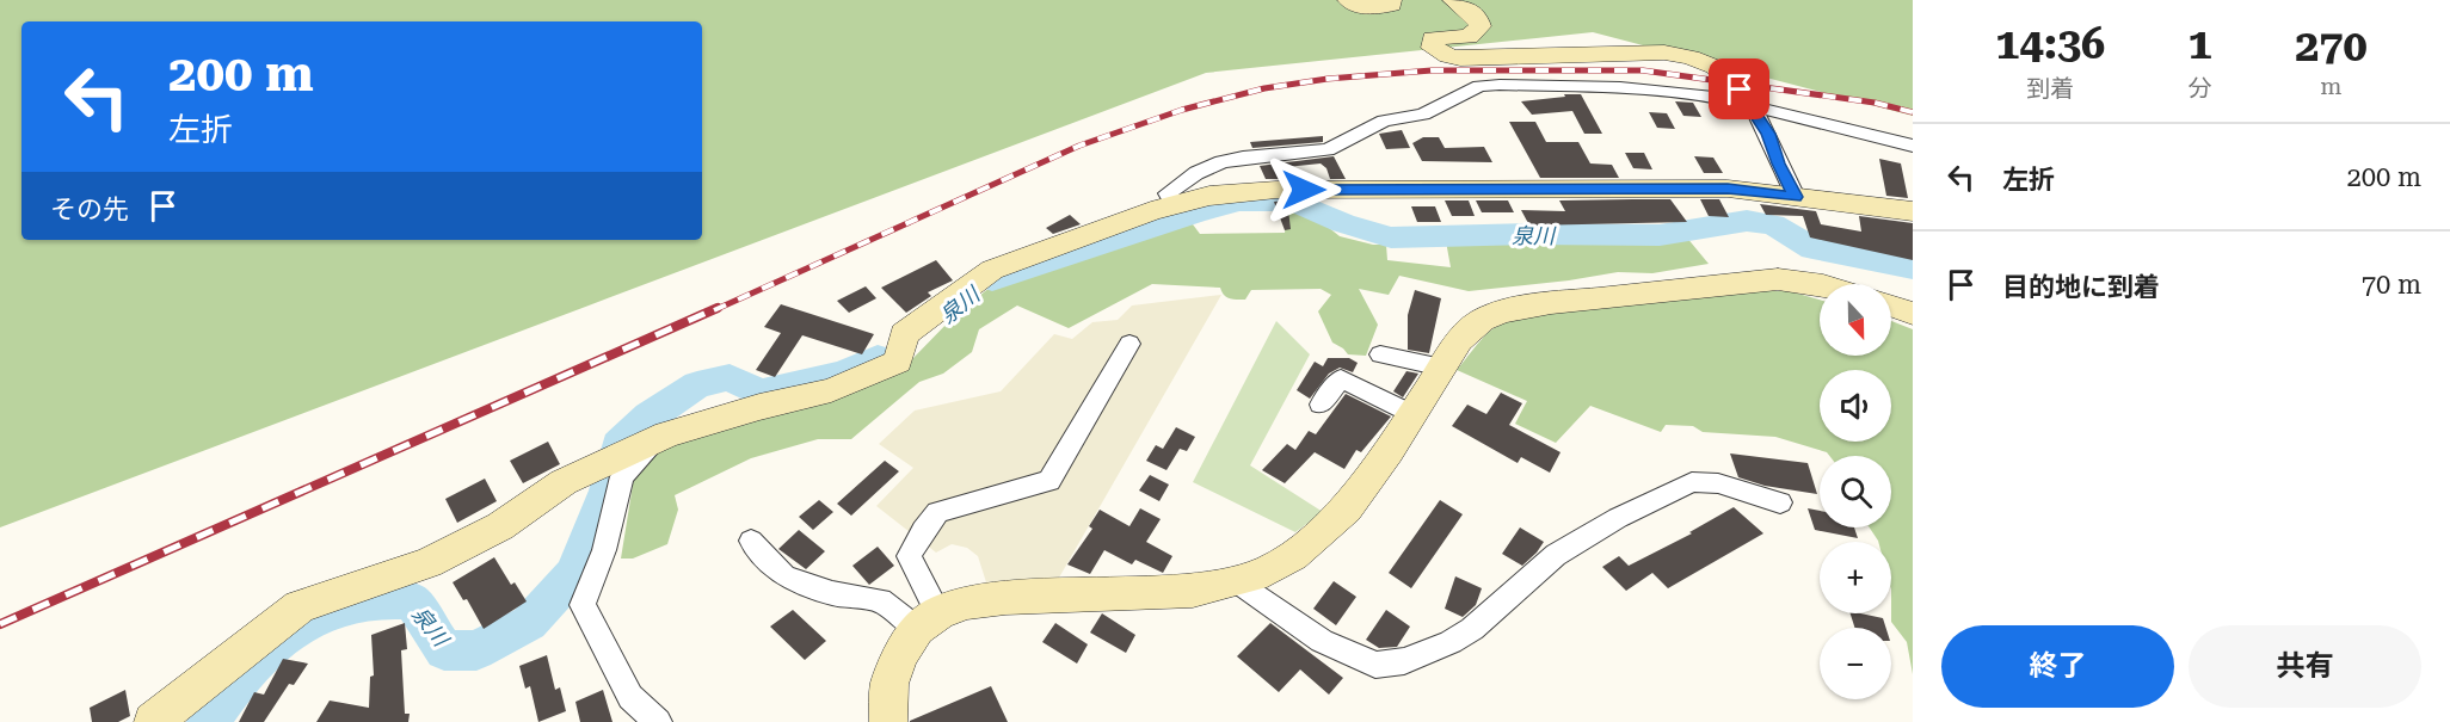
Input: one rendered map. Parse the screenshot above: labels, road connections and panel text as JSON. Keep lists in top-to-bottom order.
{
  "water": ["泉川"],
  "north": "bottom",
  "page": {
    "eta": [
      "14:36",
      "到着",
      "1",
      "分",
      "270",
      "m"
    ],
    "turn": ["200 m", "左折"],
    "list": [
      {
        "name": "左折",
        "value": "200 m"
      },
      {
        "name": "目的地に到着",
        "value": "70 m"
      }
    ],
    "then": "その先",
    "map_buttons": ["+", "−"],
    "buttons": ["終了", "共有"]
  }
}
